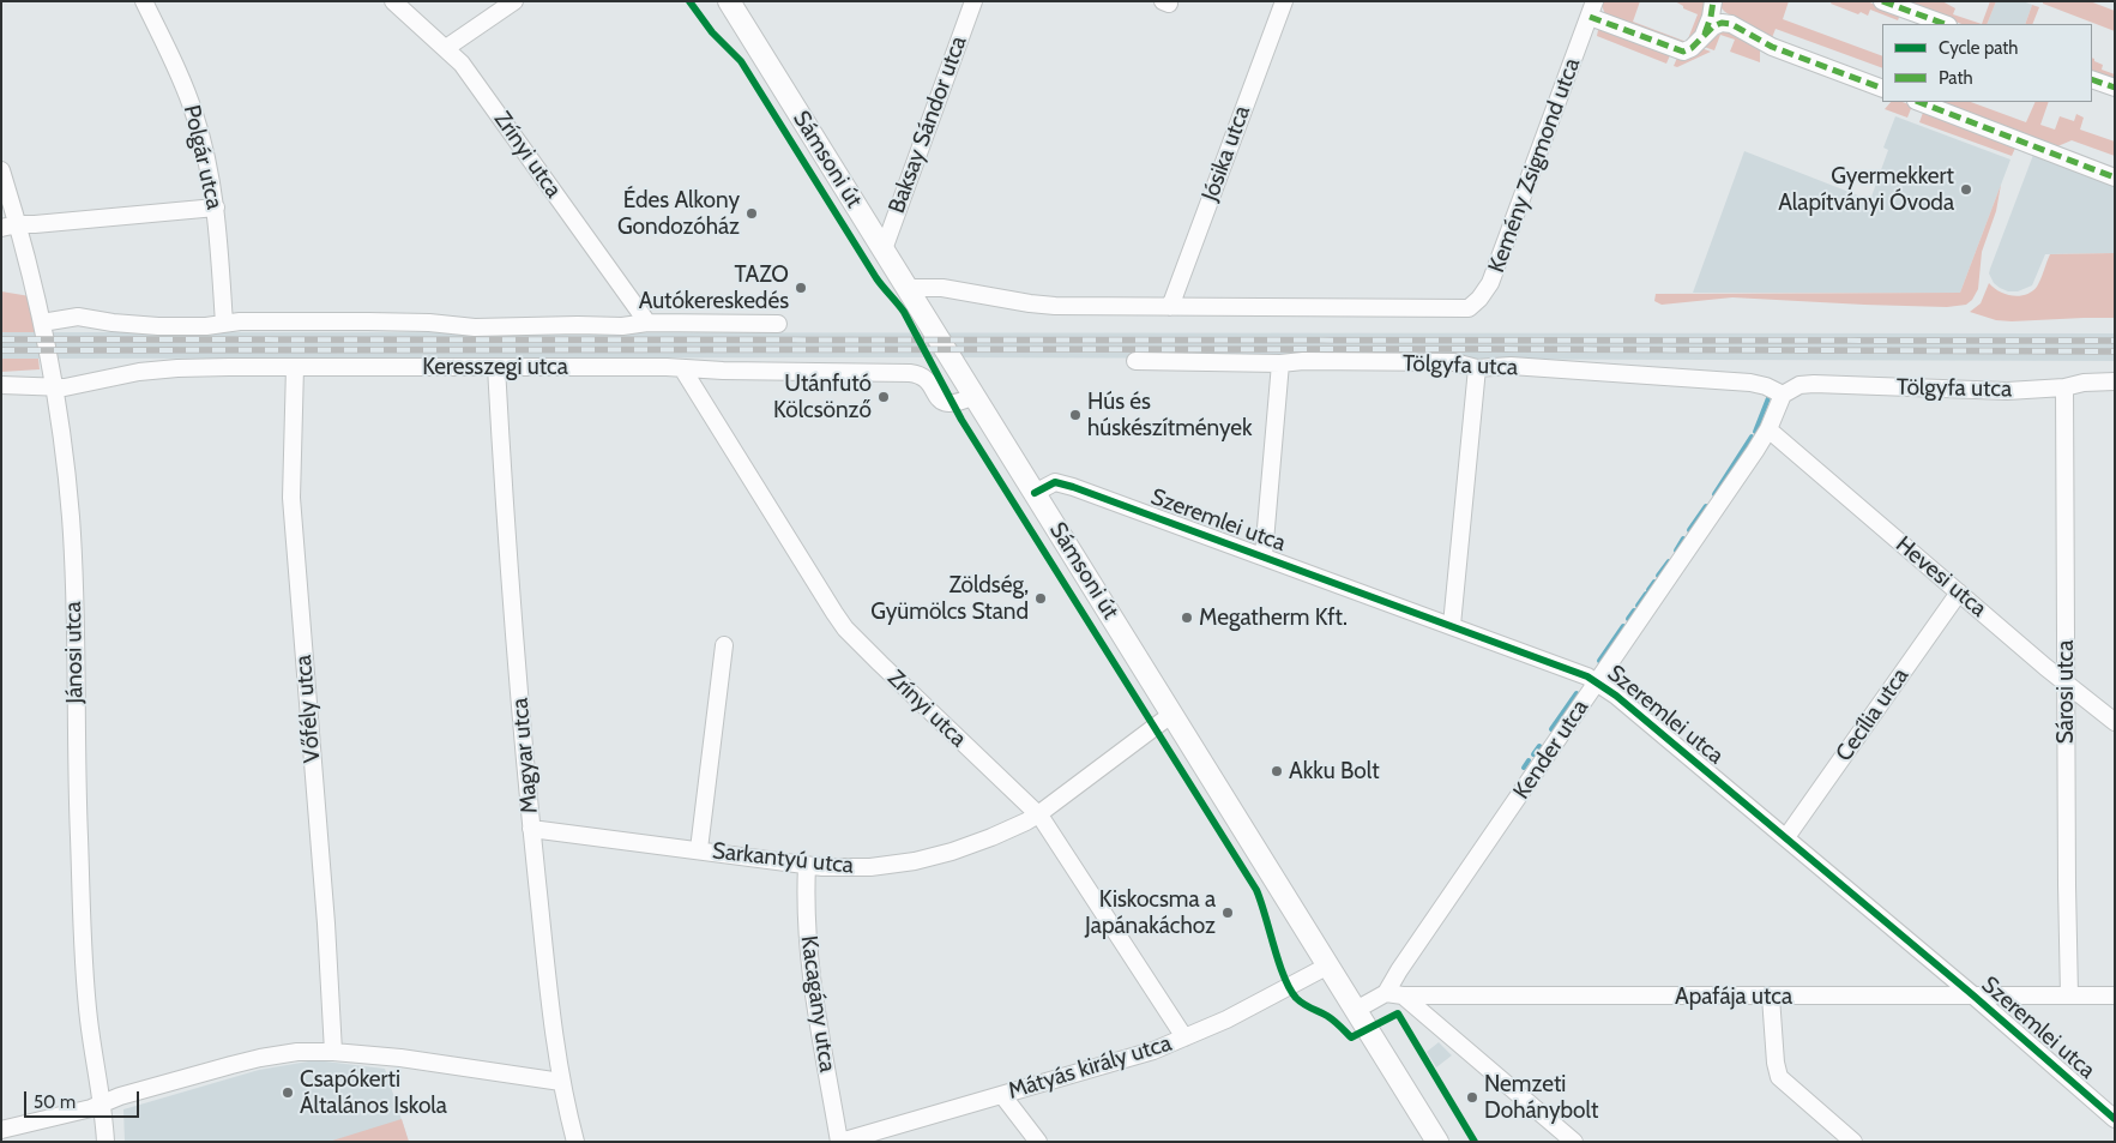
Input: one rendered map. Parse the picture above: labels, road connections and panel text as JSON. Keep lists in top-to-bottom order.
{
  "streets": {
    "main road": ["Sámsoni út"],
    "street": [
      "Baksay Sándor utca",
      "Jósika utca",
      "Zrínyi utca",
      "Polgár utca",
      "Kemény Zsigmond utca",
      "Tölgyfa utca",
      "Keresszegi utca",
      "Szeremlei utca",
      "Hevesi utca",
      "Jánosi utca",
      "Sárosi utca",
      "Vőfély utca",
      "Cecília utca",
      "Kender utca",
      "Magyar utca",
      "Sarkantyú utca",
      "Apafája utca",
      "Kacagány utca",
      "Mátyás király utca"
    ]
  },
  "crossings": [
    ["Baksay Sándor utca", "Sámsoni út"],
    ["Jósika utca", "Kemény Zsigmond utca"],
    ["Zrínyi utca", "Keresszegi utca"],
    ["Zrínyi utca", "Sarkantyú utca"],
    ["Zrínyi utca", "Mátyás király utca"],
    ["Polgár utca", "Keresszegi utca"],
    ["Sámsoni út", "Keresszegi utca"],
    ["Sámsoni út", "Szeremlei utca"],
    ["Sámsoni út", "Sarkantyú utca"],
    ["Sámsoni út", "Mátyás király utca"],
    ["Tölgyfa utca", "Sárosi utca"],
    ["Tölgyfa utca", "Kender utca"],
    ["Keresszegi utca", "Jánosi utca"],
    ["Keresszegi utca", "Vőfély utca"],
    ["Keresszegi utca", "Magyar utca"],
    ["Szeremlei utca", "Cecília utca"],
    ["Szeremlei utca", "Kender utca"],
    ["Szeremlei utca", "Apafája utca"],
    ["Hevesi utca", "Sárosi utca"],
    ["Hevesi utca", "Cecília utca"],
    ["Hevesi utca", "Kender utca"],
    ["Sárosi utca", "Apafája utca"],
    ["Kender utca", "Apafája utca"],
    ["Magyar utca", "Sarkantyú utca"],
    ["Sarkantyú utca", "Kacagány utca"],
    ["Kacagány utca", "Mátyás király utca"]
  ],
  "places": [
    "Gyermekkert Alapítványi Óvoda",
    "Édes Alkony Gondozóház",
    "TAZO Autókereskedés",
    "Utánfutó Kölcsönző",
    "Hús és húskészítmények",
    "Zöldség, Gyümölcs Stand",
    "Megatherm Kft.",
    "Akku Bolt",
    "Kiskocsma a Japánakáchoz",
    "Csapókerti Általános Iskola",
    "Nemzeti Dohánybolt"
  ],
  "legend": ["Cycle path", "Path"],
  "scale_bar": "50 m"
}
